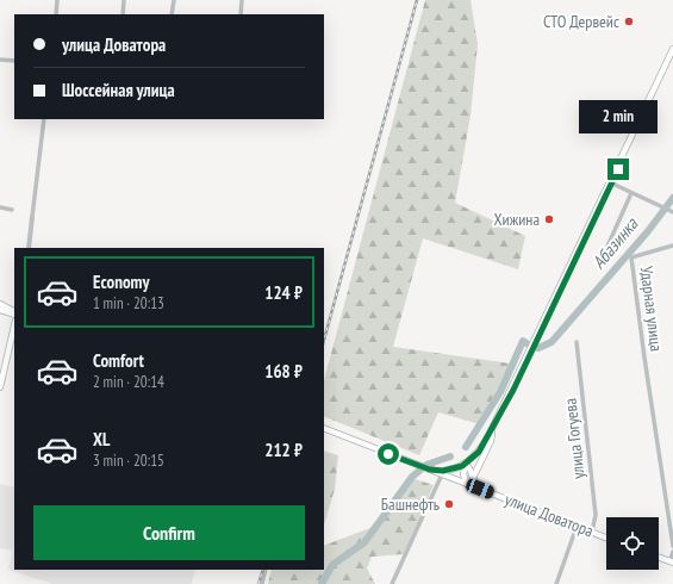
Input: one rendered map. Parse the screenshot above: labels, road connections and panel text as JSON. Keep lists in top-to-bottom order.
{
  "streets": {
    "main road": ["улица Доватора"],
    "street": ["Ударная улица", "улица Гогуева"]
  },
  "crossings": [
    ["улица Гогуева", "улица Доватора"]
  ],
  "water": ["Абазинка"],
  "places": ["СТО Дервейс", "Хижина", "Башнефть"],
  "page": {
    "banner": ["улица Доватора", "Шоссейная улица"],
    "bubble": "2 min",
    "list": [
      {
        "name": "Economy",
        "note": "1 min · 20:13",
        "value": "124 ₽"
      },
      {
        "name": "Comfort",
        "note": "2 min · 20:14",
        "value": "168 ₽"
      },
      {
        "name": "XL",
        "note": "3 min · 20:15",
        "value": "212 ₽"
      }
    ],
    "buttons": "Confirm"
  }
}
